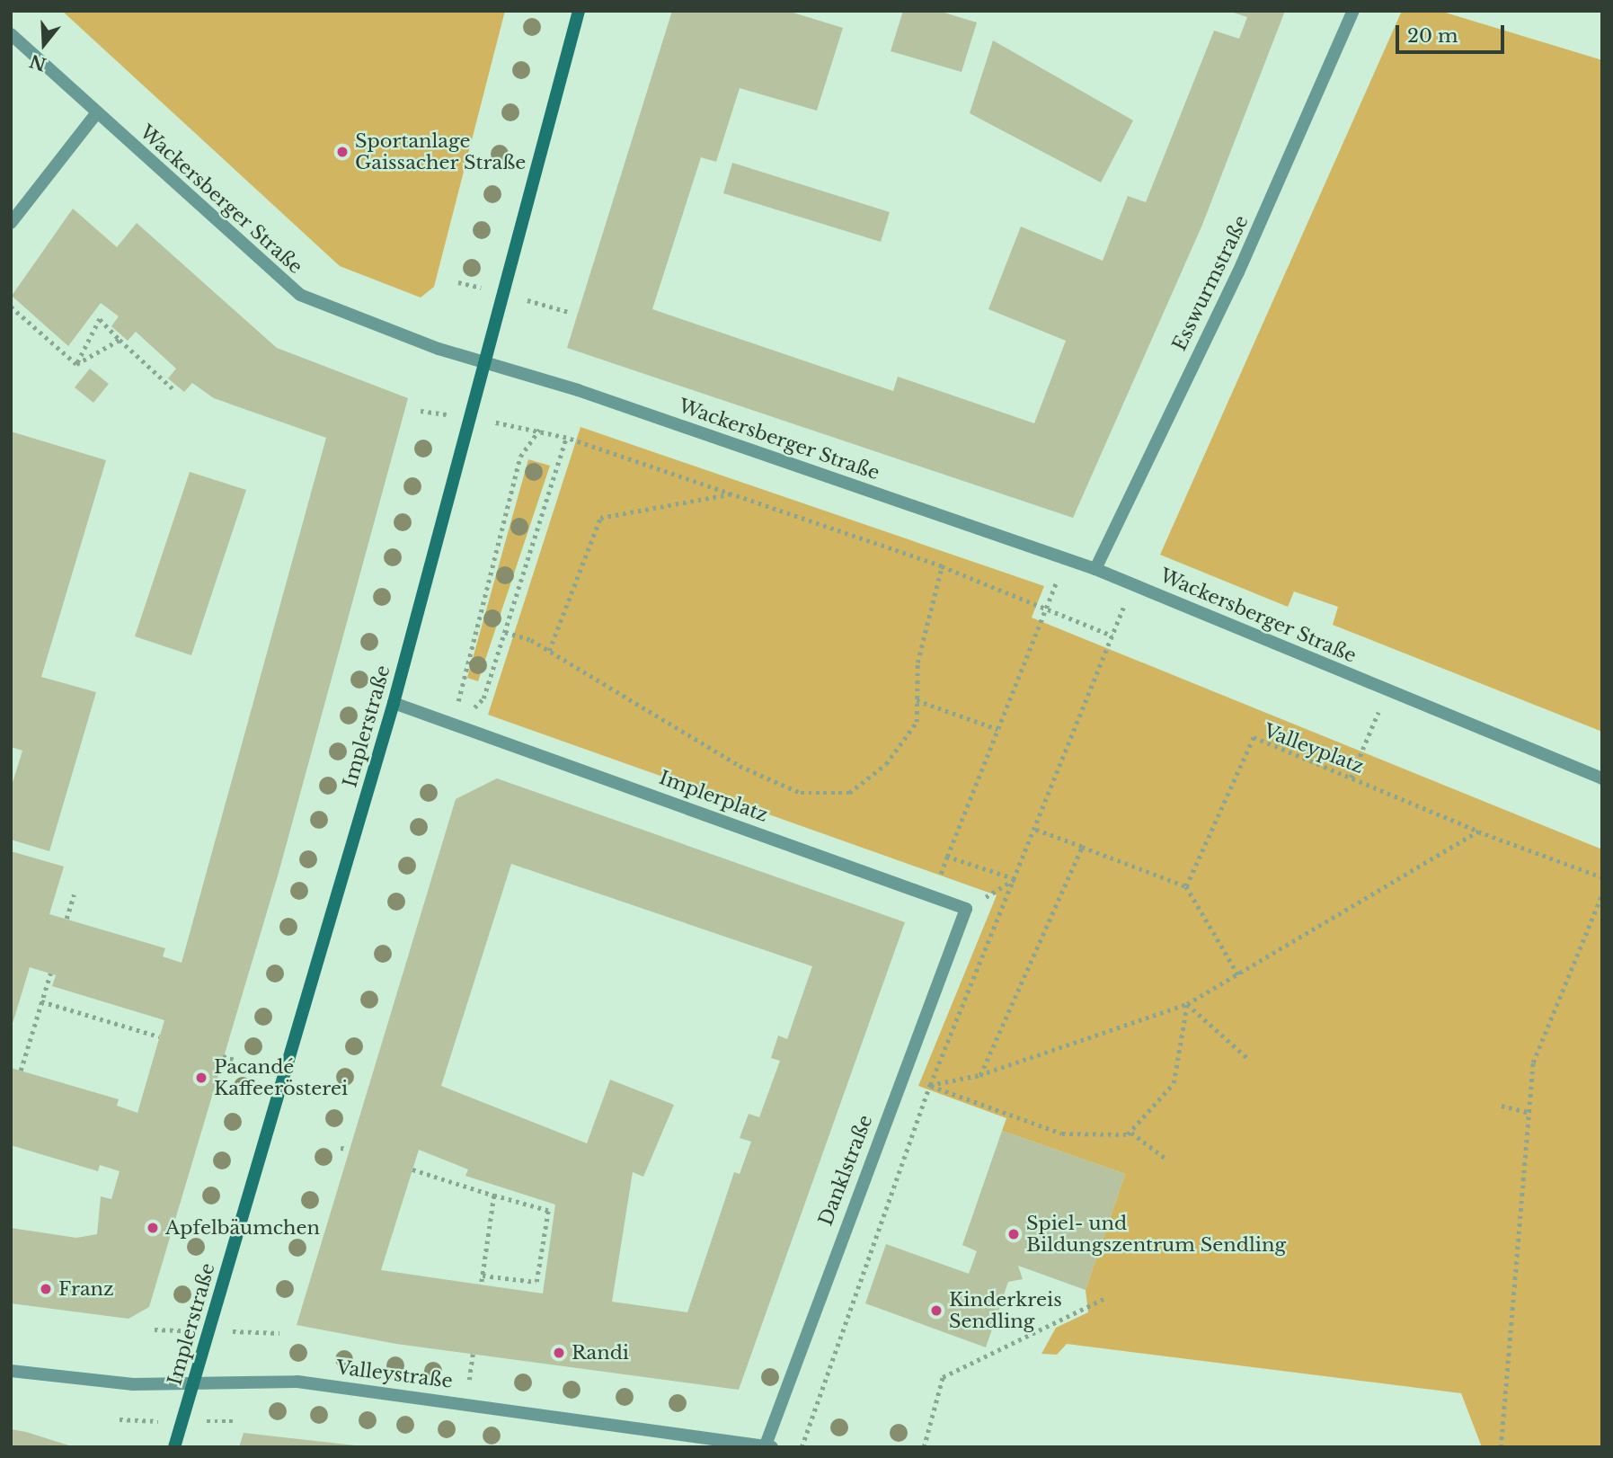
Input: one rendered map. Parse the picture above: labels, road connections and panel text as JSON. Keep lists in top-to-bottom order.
{
  "streets": {
    "main road": ["Implerstraße"],
    "street": [
      "Wackersberger Straße",
      "Esswurmstraße",
      "Implerplatz",
      "Danklstraße",
      "Valleystraße"
    ],
    "path": ["Valleyplatz"]
  },
  "crossings": [
    ["Wackersberger Straße", "Esswurmstraße"],
    ["Wackersberger Straße", "Implerstraße"],
    ["Implerstraße", "Implerplatz"],
    ["Implerstraße", "Valleystraße"],
    ["Implerplatz", "Danklstraße"],
    ["Danklstraße", "Valleystraße"]
  ],
  "places": [
    "Sportanlage Gaissacher Straße",
    "Pacandé Kaffeerösterei",
    "Apfelbäumchen",
    "Spiel- und Bildungszentrum Sendling",
    "Franz",
    "Kinderkreis Sendling",
    "Randi"
  ],
  "scale_bar": "20 m",
  "north": "bottom"
}
